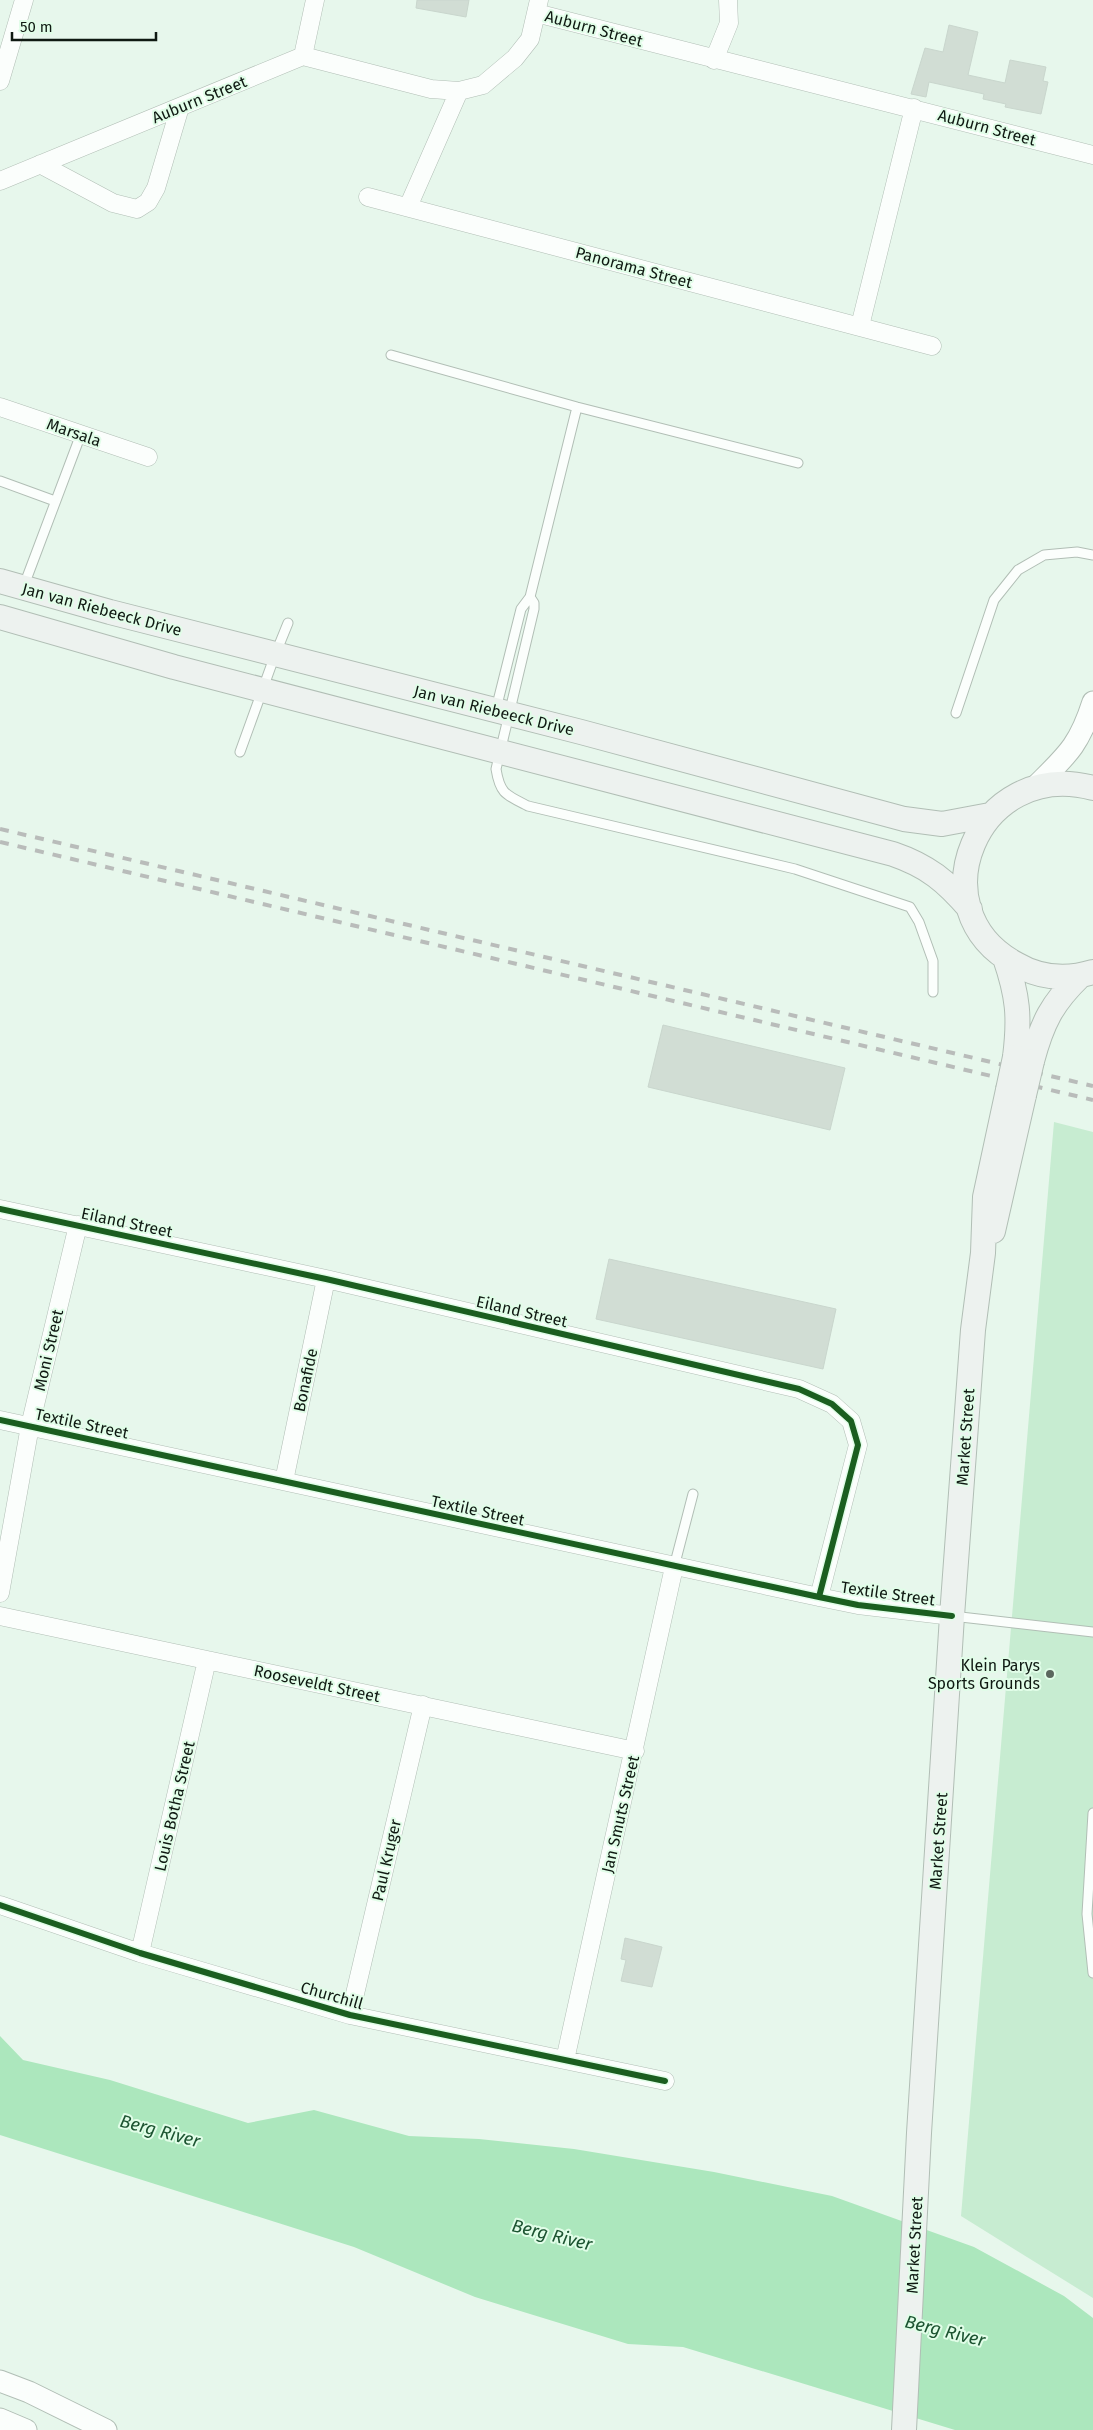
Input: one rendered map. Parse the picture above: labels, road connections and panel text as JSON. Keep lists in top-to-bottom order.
{
  "streets": {
    "main road": ["Jan van Riebeeck Drive", "Market Street"],
    "street": [
      "Auburn Street",
      "Panorama Street",
      "Marsala",
      "Eiland Street",
      "Moni Street",
      "Bonafide",
      "Textile Street",
      "Rooseveldt Street",
      "Louis Botha Street",
      "Jan Smuts Street",
      "Paul Kruger",
      "Churchill"
    ]
  },
  "crossings": [
    ["Eiland Street", "Moni Street"],
    ["Eiland Street", "Bonafide"],
    ["Eiland Street", "Textile Street"],
    ["Moni Street", "Textile Street"],
    ["Bonafide", "Textile Street"],
    ["Textile Street", "Market Street"],
    ["Textile Street", "Jan Smuts Street"],
    ["Rooseveldt Street", "Louis Botha Street"],
    ["Rooseveldt Street", "Jan Smuts Street"],
    ["Rooseveldt Street", "Paul Kruger"],
    ["Louis Botha Street", "Churchill"],
    ["Jan Smuts Street", "Churchill"],
    ["Paul Kruger", "Churchill"]
  ],
  "water": ["Berg River"],
  "places": ["Klein Parys Sports Grounds"],
  "scale_bar": "50 m"
}
